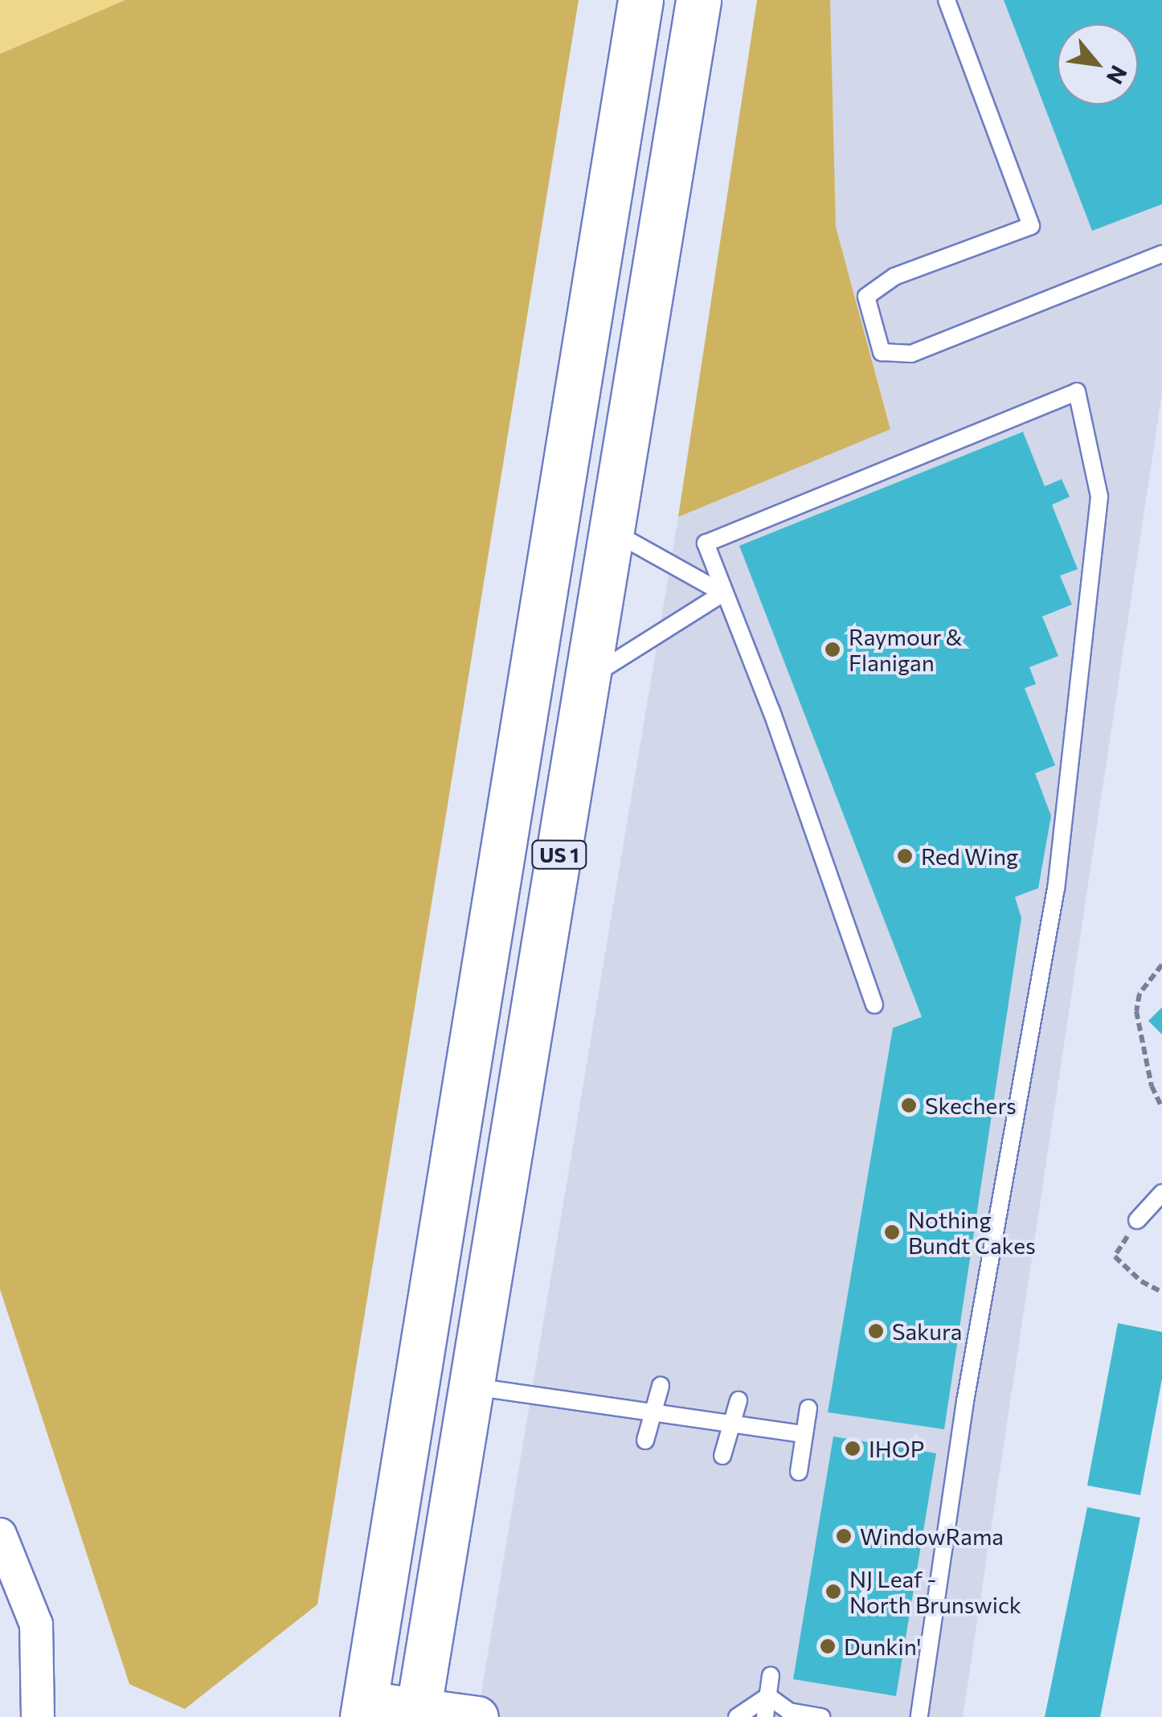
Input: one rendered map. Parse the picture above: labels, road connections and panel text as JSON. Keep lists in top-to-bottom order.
{
  "streets": {
    "highway": ["US 1"]
  },
  "places": [
    "Raymour & Flanigan",
    "Red Wing",
    "Skechers",
    "Nothing Bundt Cakes",
    "Sakura",
    "IHOP",
    "WindowRama",
    "NJ Leaf - North Brunswick",
    "Dunkin'"
  ],
  "north": "bottom right"
}
